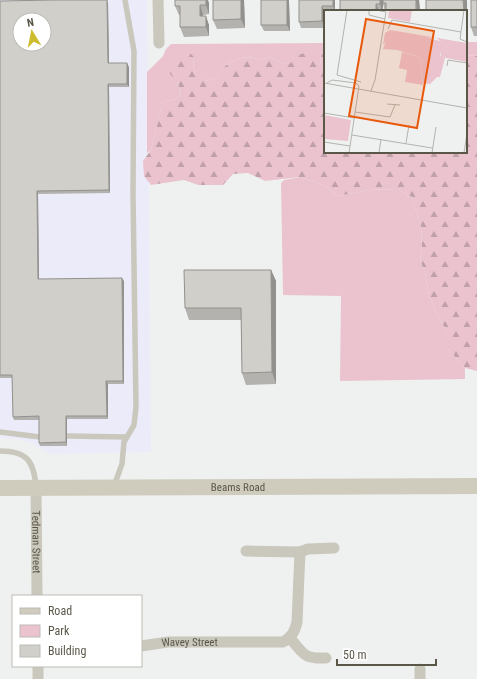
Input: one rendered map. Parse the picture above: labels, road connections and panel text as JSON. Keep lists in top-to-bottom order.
{
  "streets": {
    "main road": ["Beams Road"],
    "street": ["Tedman Street", "Wavey Street"]
  },
  "crossings": [
    ["Beams Road", "Tedman Street"]
  ],
  "legend": ["Road", "Park", "Building"],
  "scale_bar": "50 m",
  "north": "top"
}
